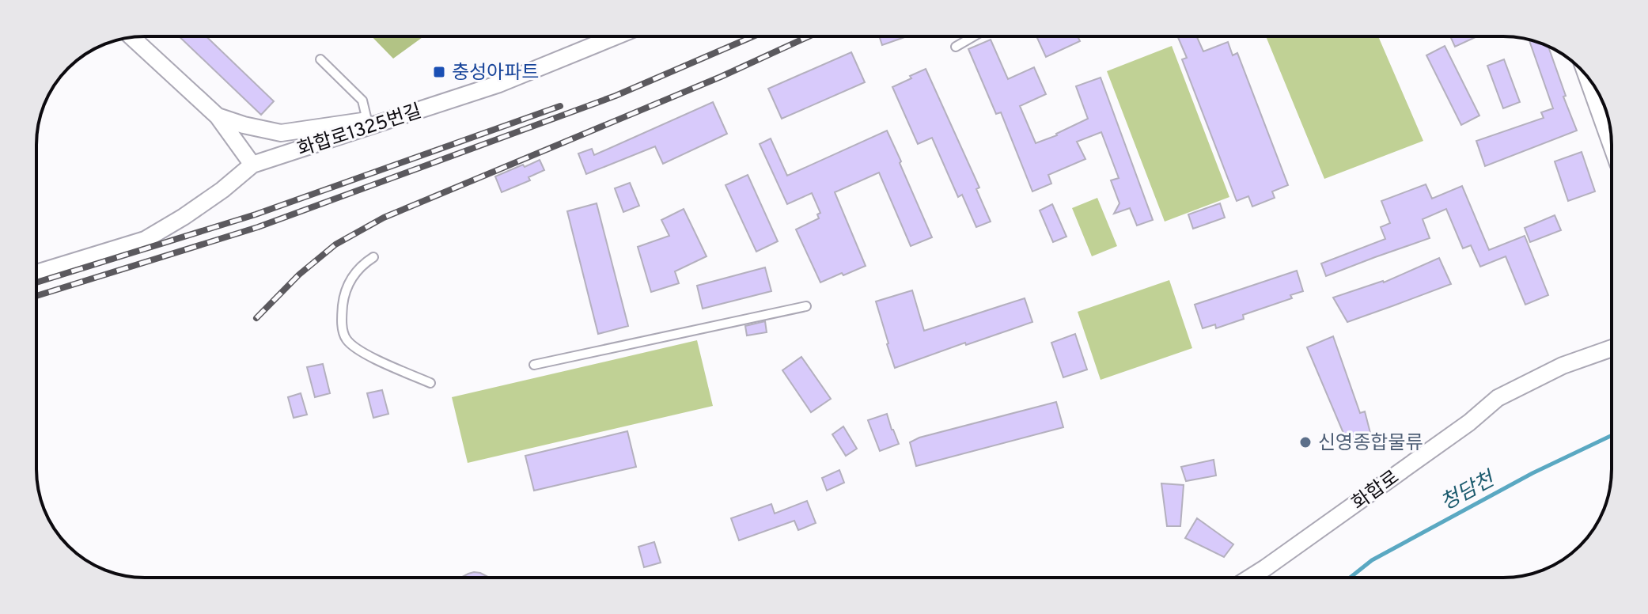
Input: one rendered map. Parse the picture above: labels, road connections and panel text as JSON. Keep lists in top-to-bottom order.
{
  "streets": {
    "street": ["화합로1325번길", "화합로"]
  },
  "water": ["청담천"],
  "places": {
    "transit": ["충성아파트"],
    "other": ["신영종합물류"]
  }
}
